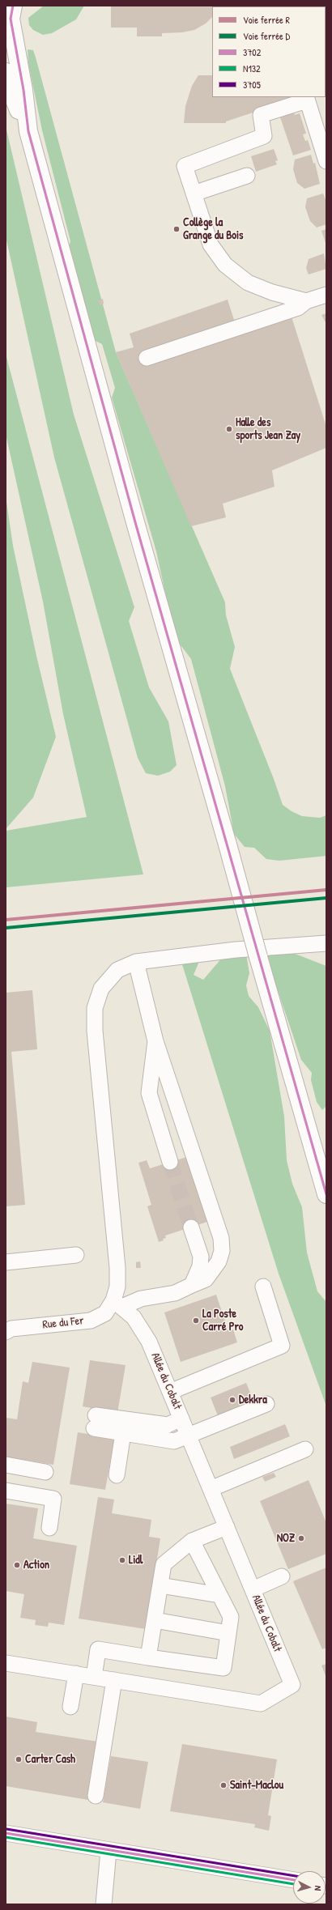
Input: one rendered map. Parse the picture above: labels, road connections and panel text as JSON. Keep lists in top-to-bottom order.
{
  "streets": {
    "street": ["Rue du Fer", "Allée du Cobalt"]
  },
  "crossings": [
    ["Rue du Fer", "Allée du Cobalt"]
  ],
  "places": [
    "Collège la Grange du Bois",
    "Halle des sports Jean Zay",
    "La Poste Carré Pro",
    "Dekkra",
    "NOZ",
    "Lidl",
    "Action",
    "Carter Cash",
    "Saint-Maclou"
  ],
  "lines": [
    "transit line 3702",
    "rail line R",
    "rail line D",
    "transit line 3705",
    "transit line N132"
  ],
  "legend": [
    "Voie ferrée R",
    "Voie ferrée D",
    "3702",
    "N132",
    "3705"
  ],
  "north": "right"
}
